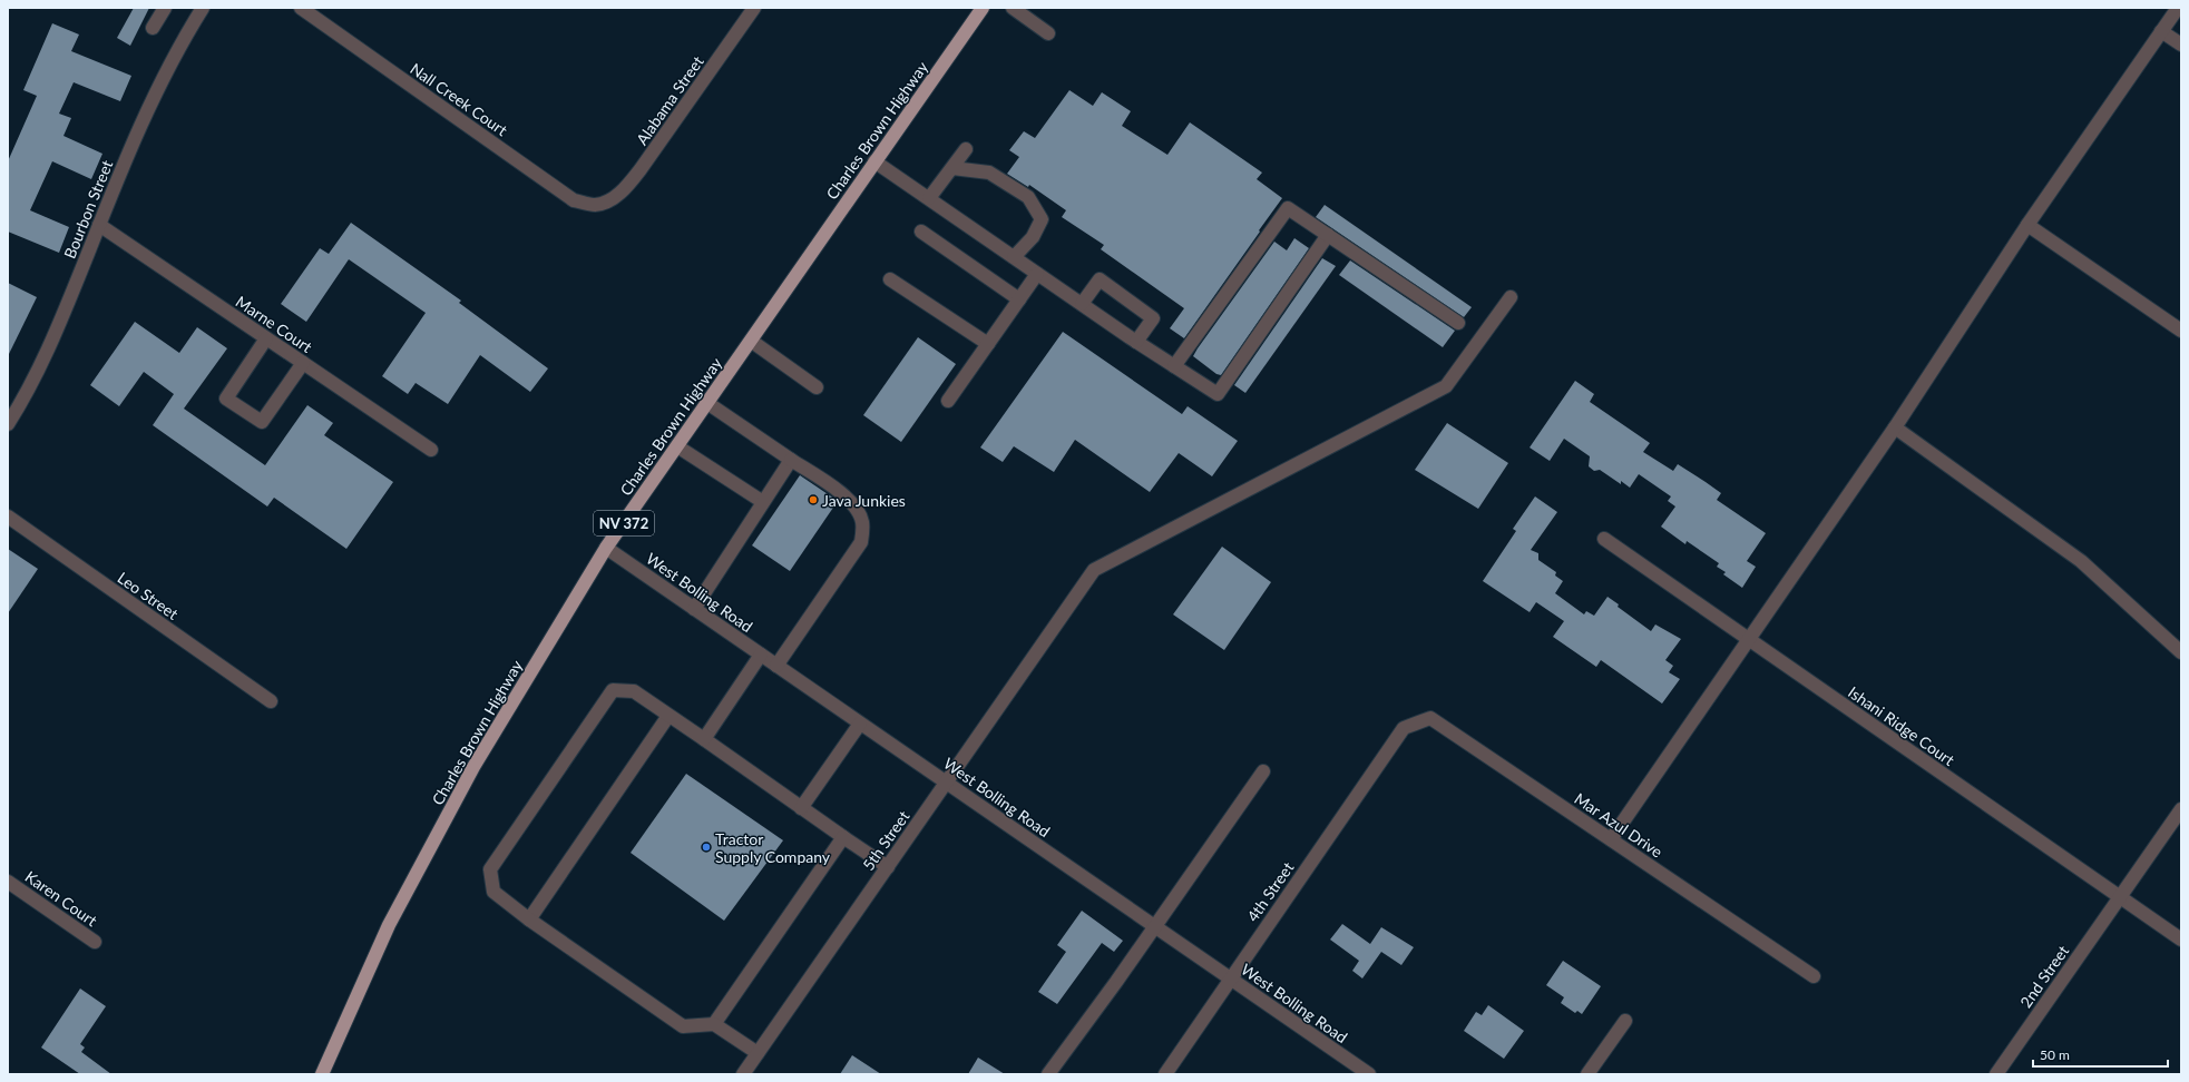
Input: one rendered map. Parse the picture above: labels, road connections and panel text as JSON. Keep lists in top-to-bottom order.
{
  "streets": {
    "main road": ["Charles Brown Highway", "NV 372"],
    "street": [
      "Nall Creek Court",
      "Alabama Street",
      "Bourbon Street",
      "Marne Court",
      "West Bolling Road",
      "Leo Street",
      "Ishani Ridge Court",
      "Mar Azul Drive",
      "5th Street",
      "4th Street",
      "Karen Court",
      "2nd Street"
    ]
  },
  "crossings": [
    ["Nall Creek Court", "Alabama Street"],
    ["Charles Brown Highway", "West Bolling Road"],
    ["Bourbon Street", "Marne Court"],
    ["West Bolling Road", "5th Street"],
    ["West Bolling Road", "4th Street"],
    ["Ishani Ridge Court", "2nd Street"],
    ["Mar Azul Drive", "4th Street"]
  ],
  "places": ["Java Junkies", "Tractor Supply Company"],
  "scale_bar": "50 m"
}
